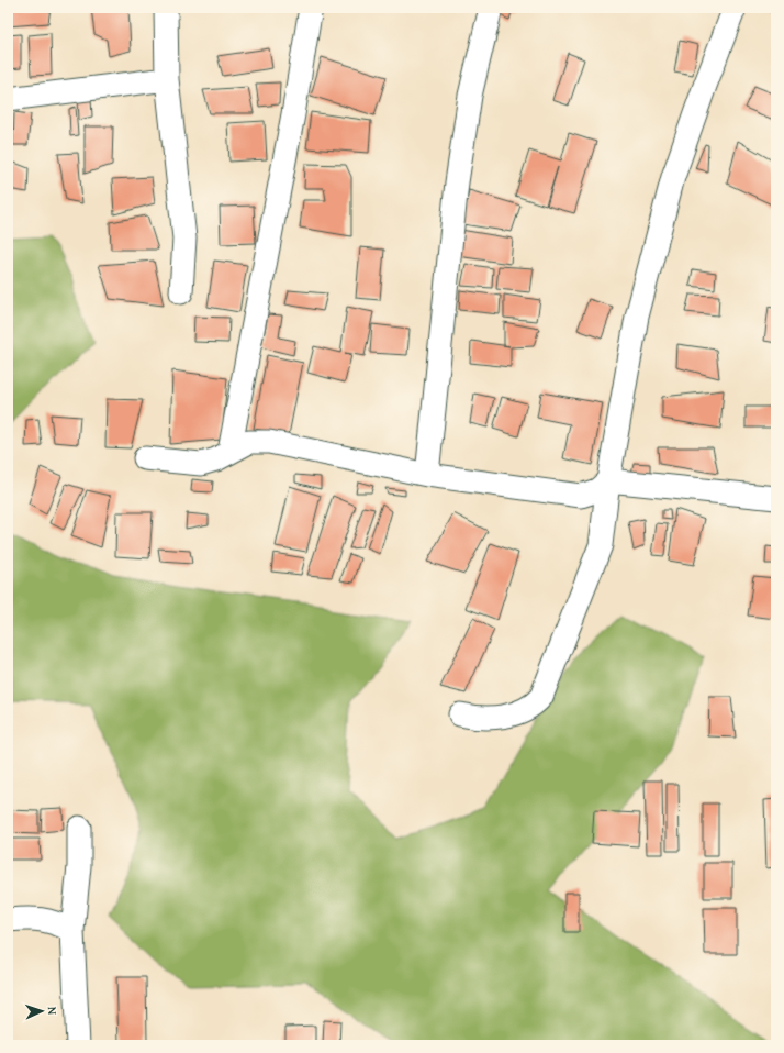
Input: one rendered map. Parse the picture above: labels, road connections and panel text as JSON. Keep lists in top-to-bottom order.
{
  "north": "right"
}
